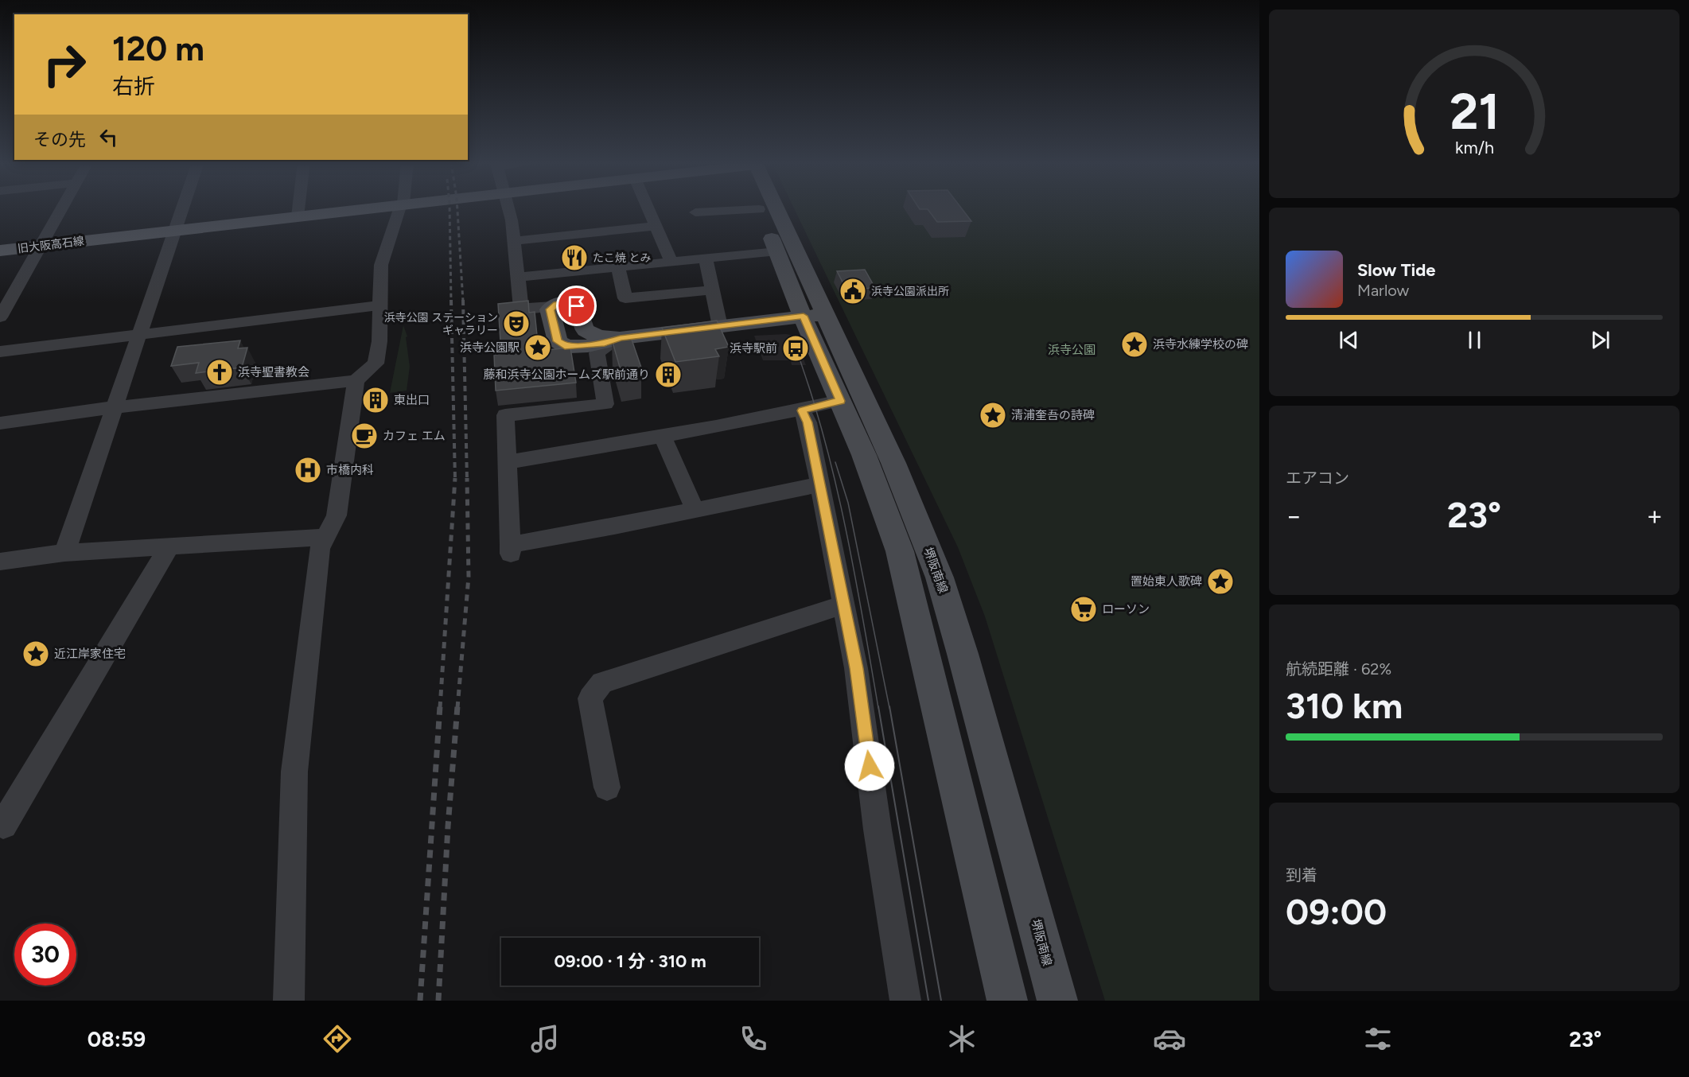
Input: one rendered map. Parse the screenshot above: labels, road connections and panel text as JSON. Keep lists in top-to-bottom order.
{
  "streets": {
    "main road": ["旧大阪高石線", "堺阪南線"]
  },
  "parks": ["浜寺公園"],
  "places": {
    "restaurant": ["たこ焼 とみ"],
    "public building": ["浜寺公園派出所"],
    "theatre": ["浜寺公園 ステーション ギャラリー"],
    "place": [
      "浜寺水練学校の碑",
      "浜寺公園駅",
      "清浦奎吾の詩碑",
      "置始東人歌碑",
      "近江岸家住宅"
    ],
    "bus stop": ["浜寺駅前"],
    "church": ["浜寺聖書教会"],
    "building": ["藤和浜寺公園ホームズ駅前通り", "東出口"],
    "cafe": ["カフェ エム"],
    "hospital": ["市橋内科"],
    "supermarket": ["ローソン"]
  },
  "page": {
    "turn": ["120 m", "右折"],
    "then": "その先",
    "song": ["Slow Tide", "Marlow"],
    "tile": [
      "エアコン",
      ["航続距離 · 62%", "310 km"],
      ["到着", "09:00"]
    ],
    "heat": ["−", "23°", "+"],
    "limit": "30",
    "trip": "09:00 · 1 分 · 310 m",
    "tabs": ["08:59", "23°"],
    "gauge": ["21", "km/h"]
  }
}
